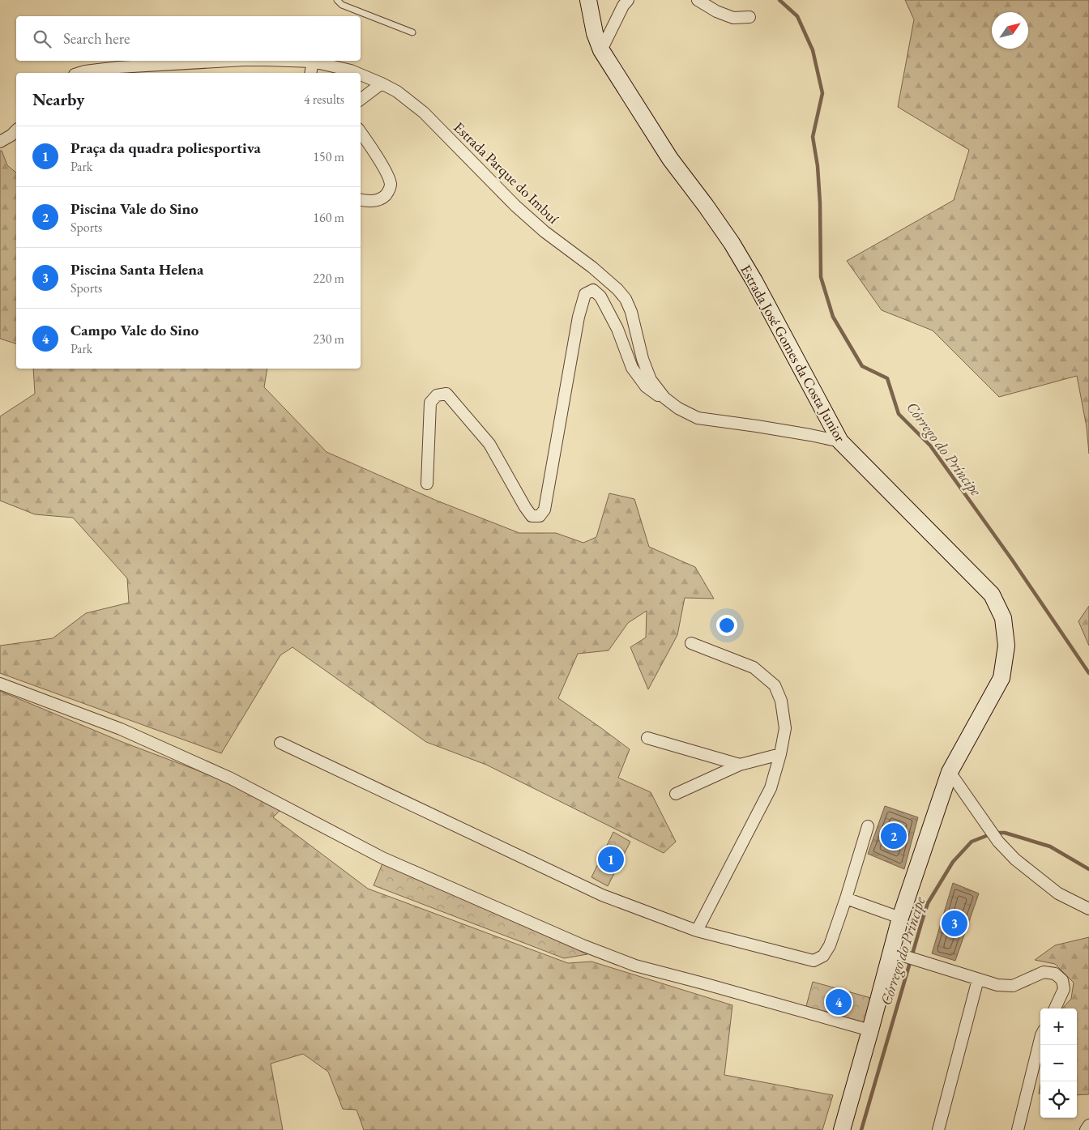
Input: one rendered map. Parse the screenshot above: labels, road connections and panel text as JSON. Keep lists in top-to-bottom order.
{
  "streets": {
    "street": ["Estrada Parque do Imbuí", "Estrada José Gomes da Costa Junior"]
  },
  "crossings": [
    ["Estrada Parque do Imbuí", "Estrada José Gomes da Costa Junior"]
  ],
  "water": ["Córrego do Príncipe"],
  "north": "top right",
  "page": {
    "search": "Search here",
    "heading": ["Nearby", "4 results"],
    "list": [
      {
        "mark": "1",
        "name": "Praça da quadra poliesportiva",
        "note": "Park",
        "value": "150 m"
      },
      {
        "mark": "2",
        "name": "Piscina Vale do Sino",
        "note": "Sports",
        "value": "160 m"
      },
      {
        "mark": "3",
        "name": "Piscina Santa Helena",
        "note": "Sports",
        "value": "220 m"
      },
      {
        "mark": "4",
        "name": "Campo Vale do Sino",
        "note": "Park",
        "value": "230 m"
      }
    ],
    "pins": [
      "2",
      "1",
      "3",
      "4"
    ],
    "map_buttons": ["+", "−"]
  }
}
